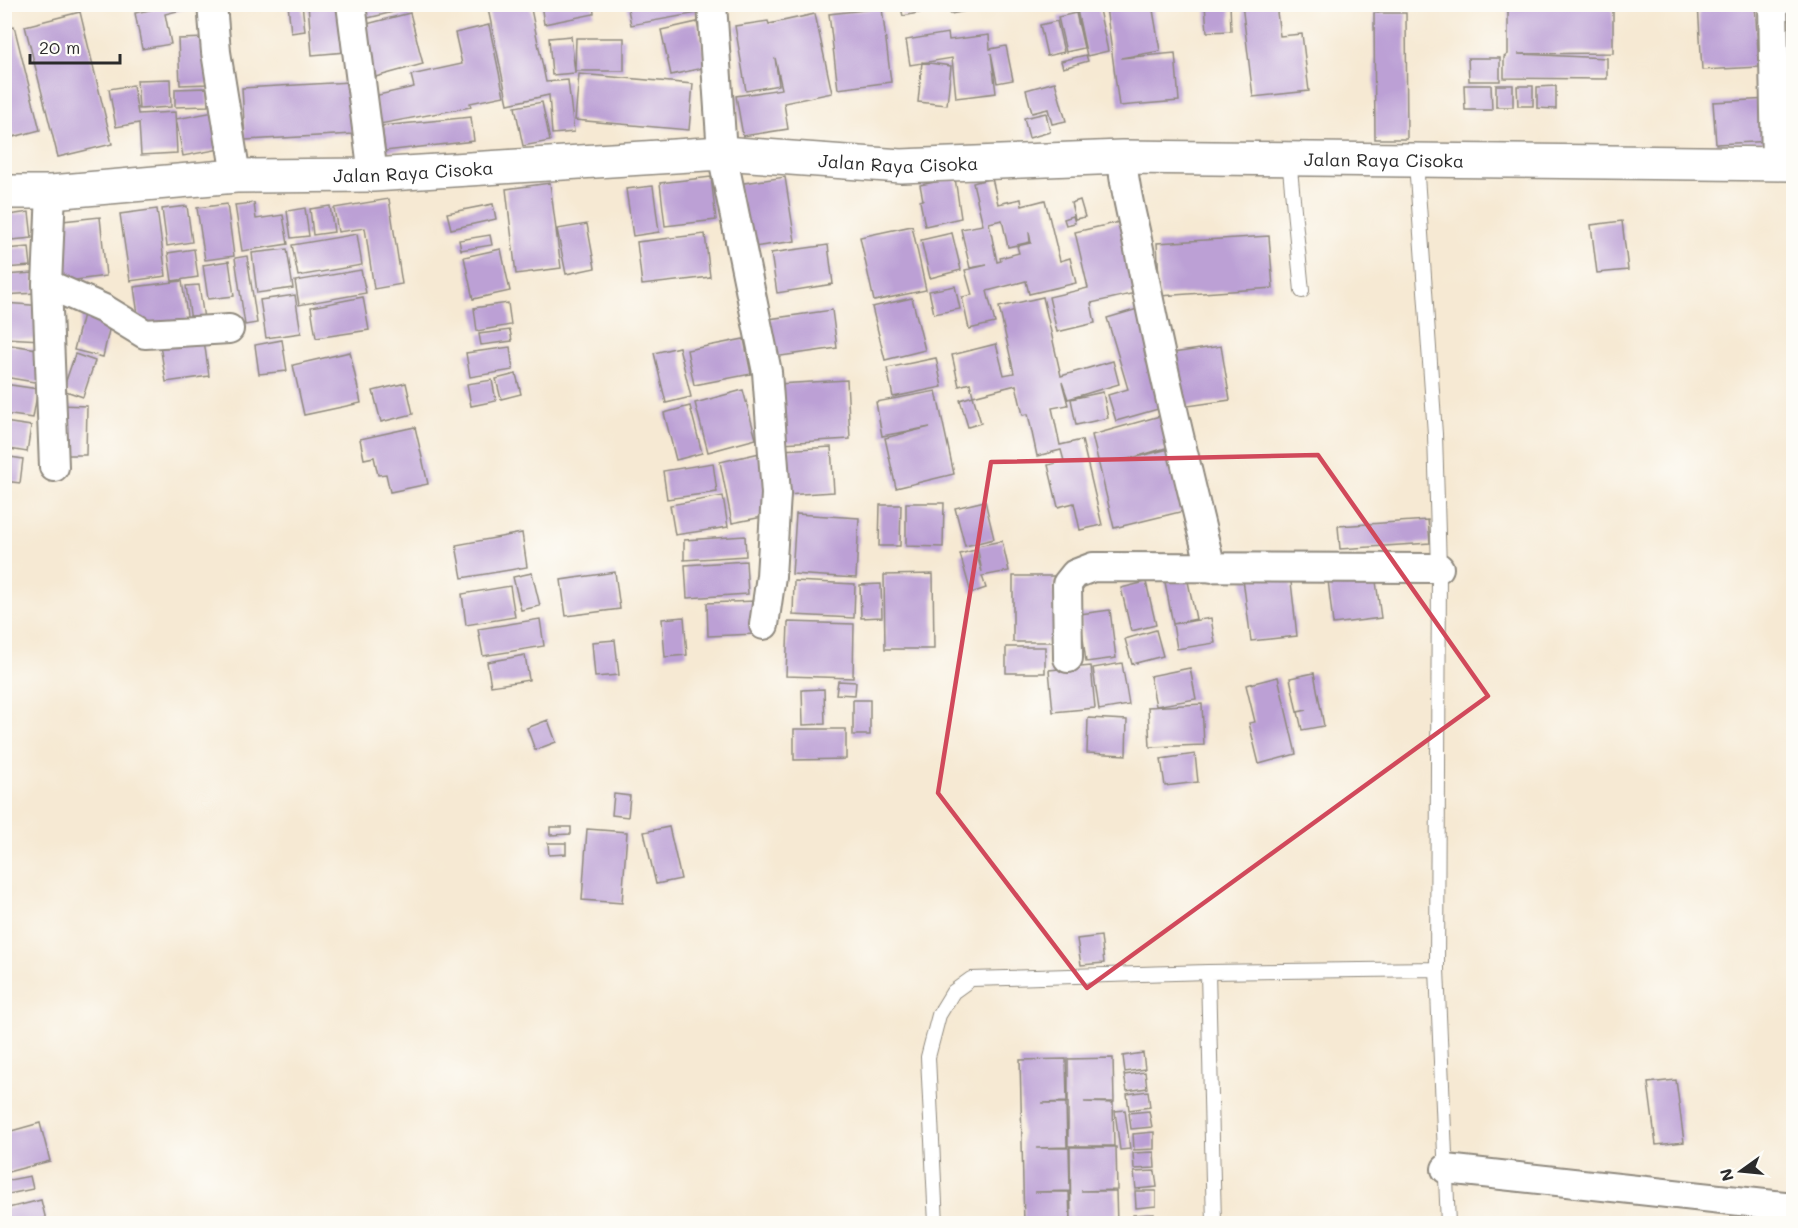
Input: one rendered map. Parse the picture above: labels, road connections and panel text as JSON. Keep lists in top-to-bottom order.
{
  "streets": {
    "street": ["Jalan Raya Cisoka"]
  },
  "scale_bar": "20 m",
  "north": "left"
}
